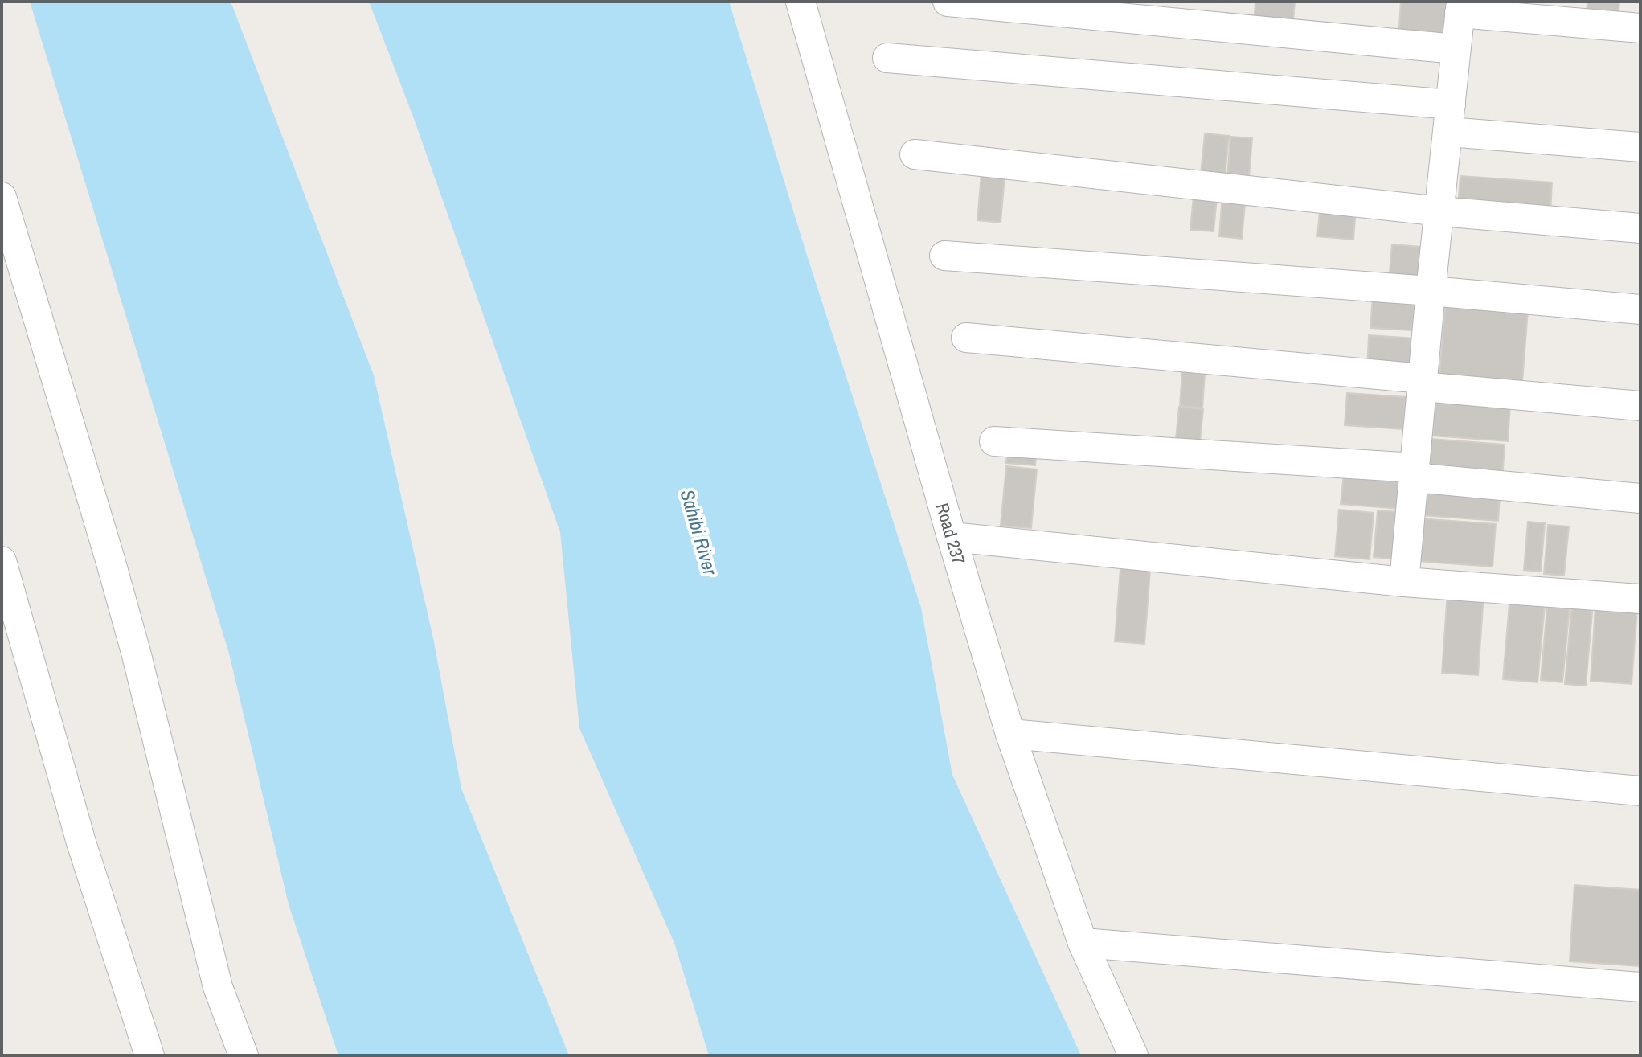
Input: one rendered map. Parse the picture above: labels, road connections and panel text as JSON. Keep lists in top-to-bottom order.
{
  "streets": {
    "street": ["Road 237"]
  },
  "water": ["Sahibi River"]
}
